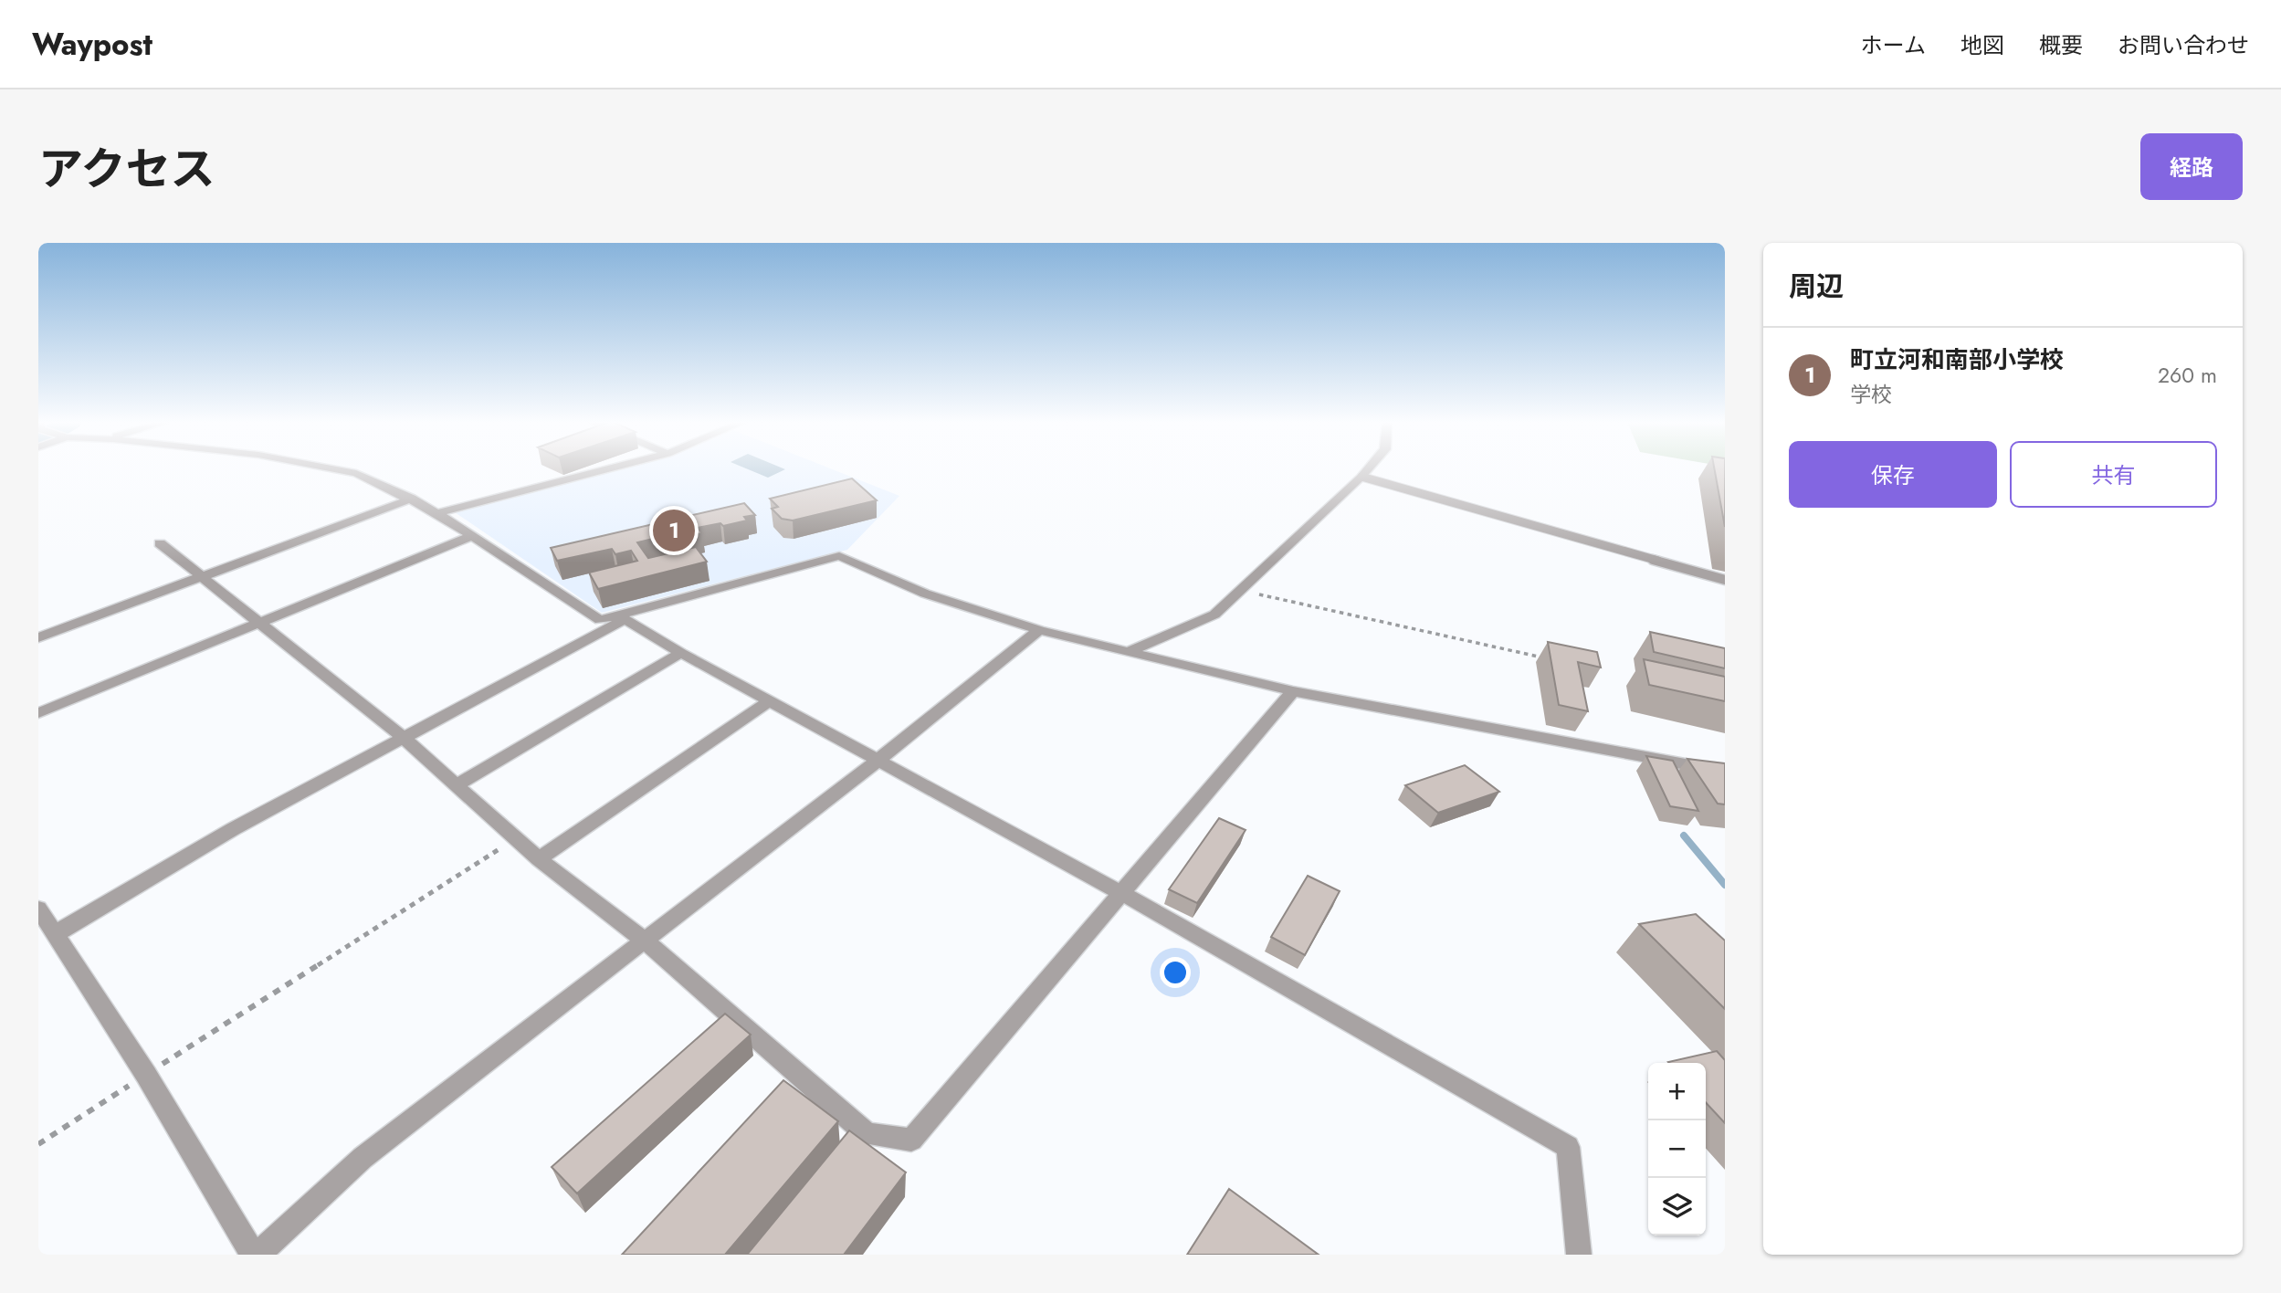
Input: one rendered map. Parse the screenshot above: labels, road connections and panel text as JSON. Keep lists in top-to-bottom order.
{
  "page": {
    "header": "Waypost",
    "nav": [
      "ホーム",
      "地図",
      "概要",
      "お問い合わせ"
    ],
    "title": "アクセス",
    "buttons": [
      "経路",
      ["保存", "共有"]
    ],
    "heading": "周辺",
    "list": [
      {
        "mark": "1",
        "name": "町立河和南部小学校",
        "note": "学校",
        "value": "260 m"
      }
    ],
    "pins": "1",
    "map_buttons": ["+", "−"]
  }
}
